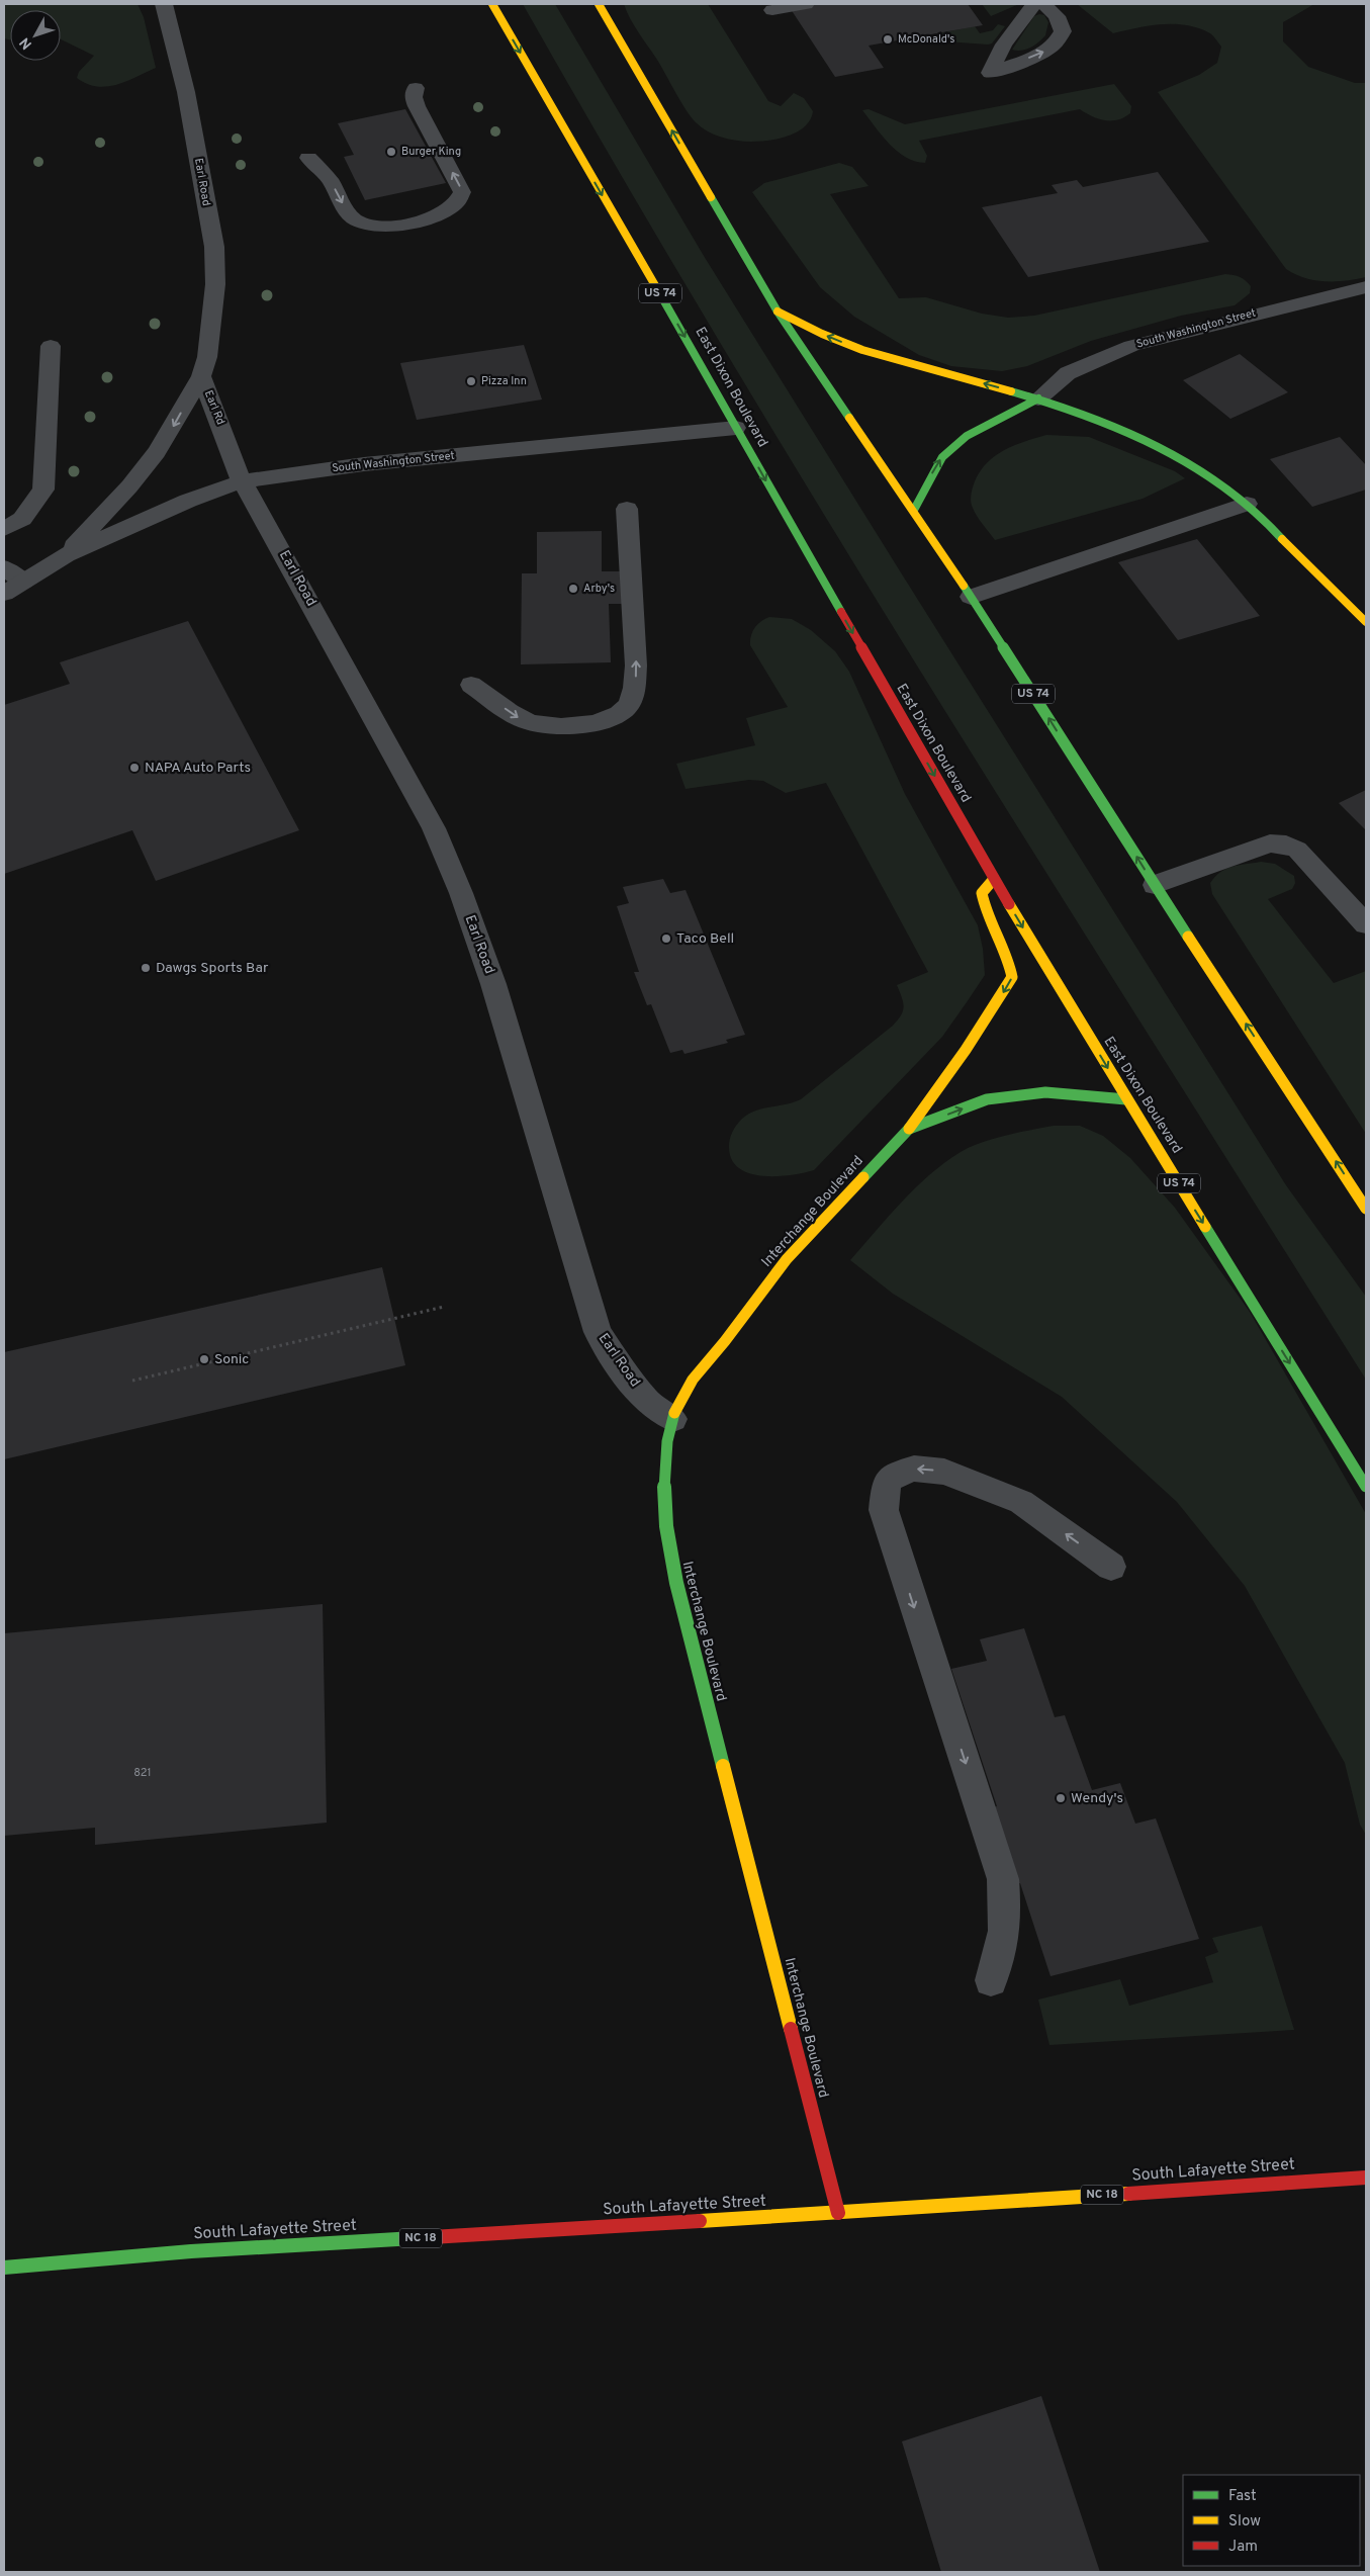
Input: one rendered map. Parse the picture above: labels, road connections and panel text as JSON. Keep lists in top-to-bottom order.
{
  "streets": {
    "main road": [
      "US 74",
      "East Dixon Boulevard",
      "Interchange Boulevard",
      "South Lafayette Street",
      "NC 18"
    ],
    "street": ["Earl Road", "South Washington Street", "Earl Rd"]
  },
  "crossings": [
    ["Earl Road", "South Washington Street"],
    ["Earl Road", "Earl Rd"],
    ["Earl Road", "Interchange Boulevard"],
    ["South Washington Street", "East Dixon Boulevard"],
    ["South Washington Street", "Earl Rd"],
    ["East Dixon Boulevard", "Interchange Boulevard"],
    ["Interchange Boulevard", "South Lafayette Street"]
  ],
  "one_way": ["East Dixon Boulevard"],
  "places": [
    "McDonald's",
    "Burger King",
    "Pizza Inn",
    "Arby's",
    "NAPA Auto Parts",
    "Taco Bell",
    "Dawgs Sports Bar",
    "Sonic",
    "Wendy's"
  ],
  "house_numbers": ["821"],
  "legend": ["Fast", "Slow", "Jam"],
  "north": "bottom left"
}
